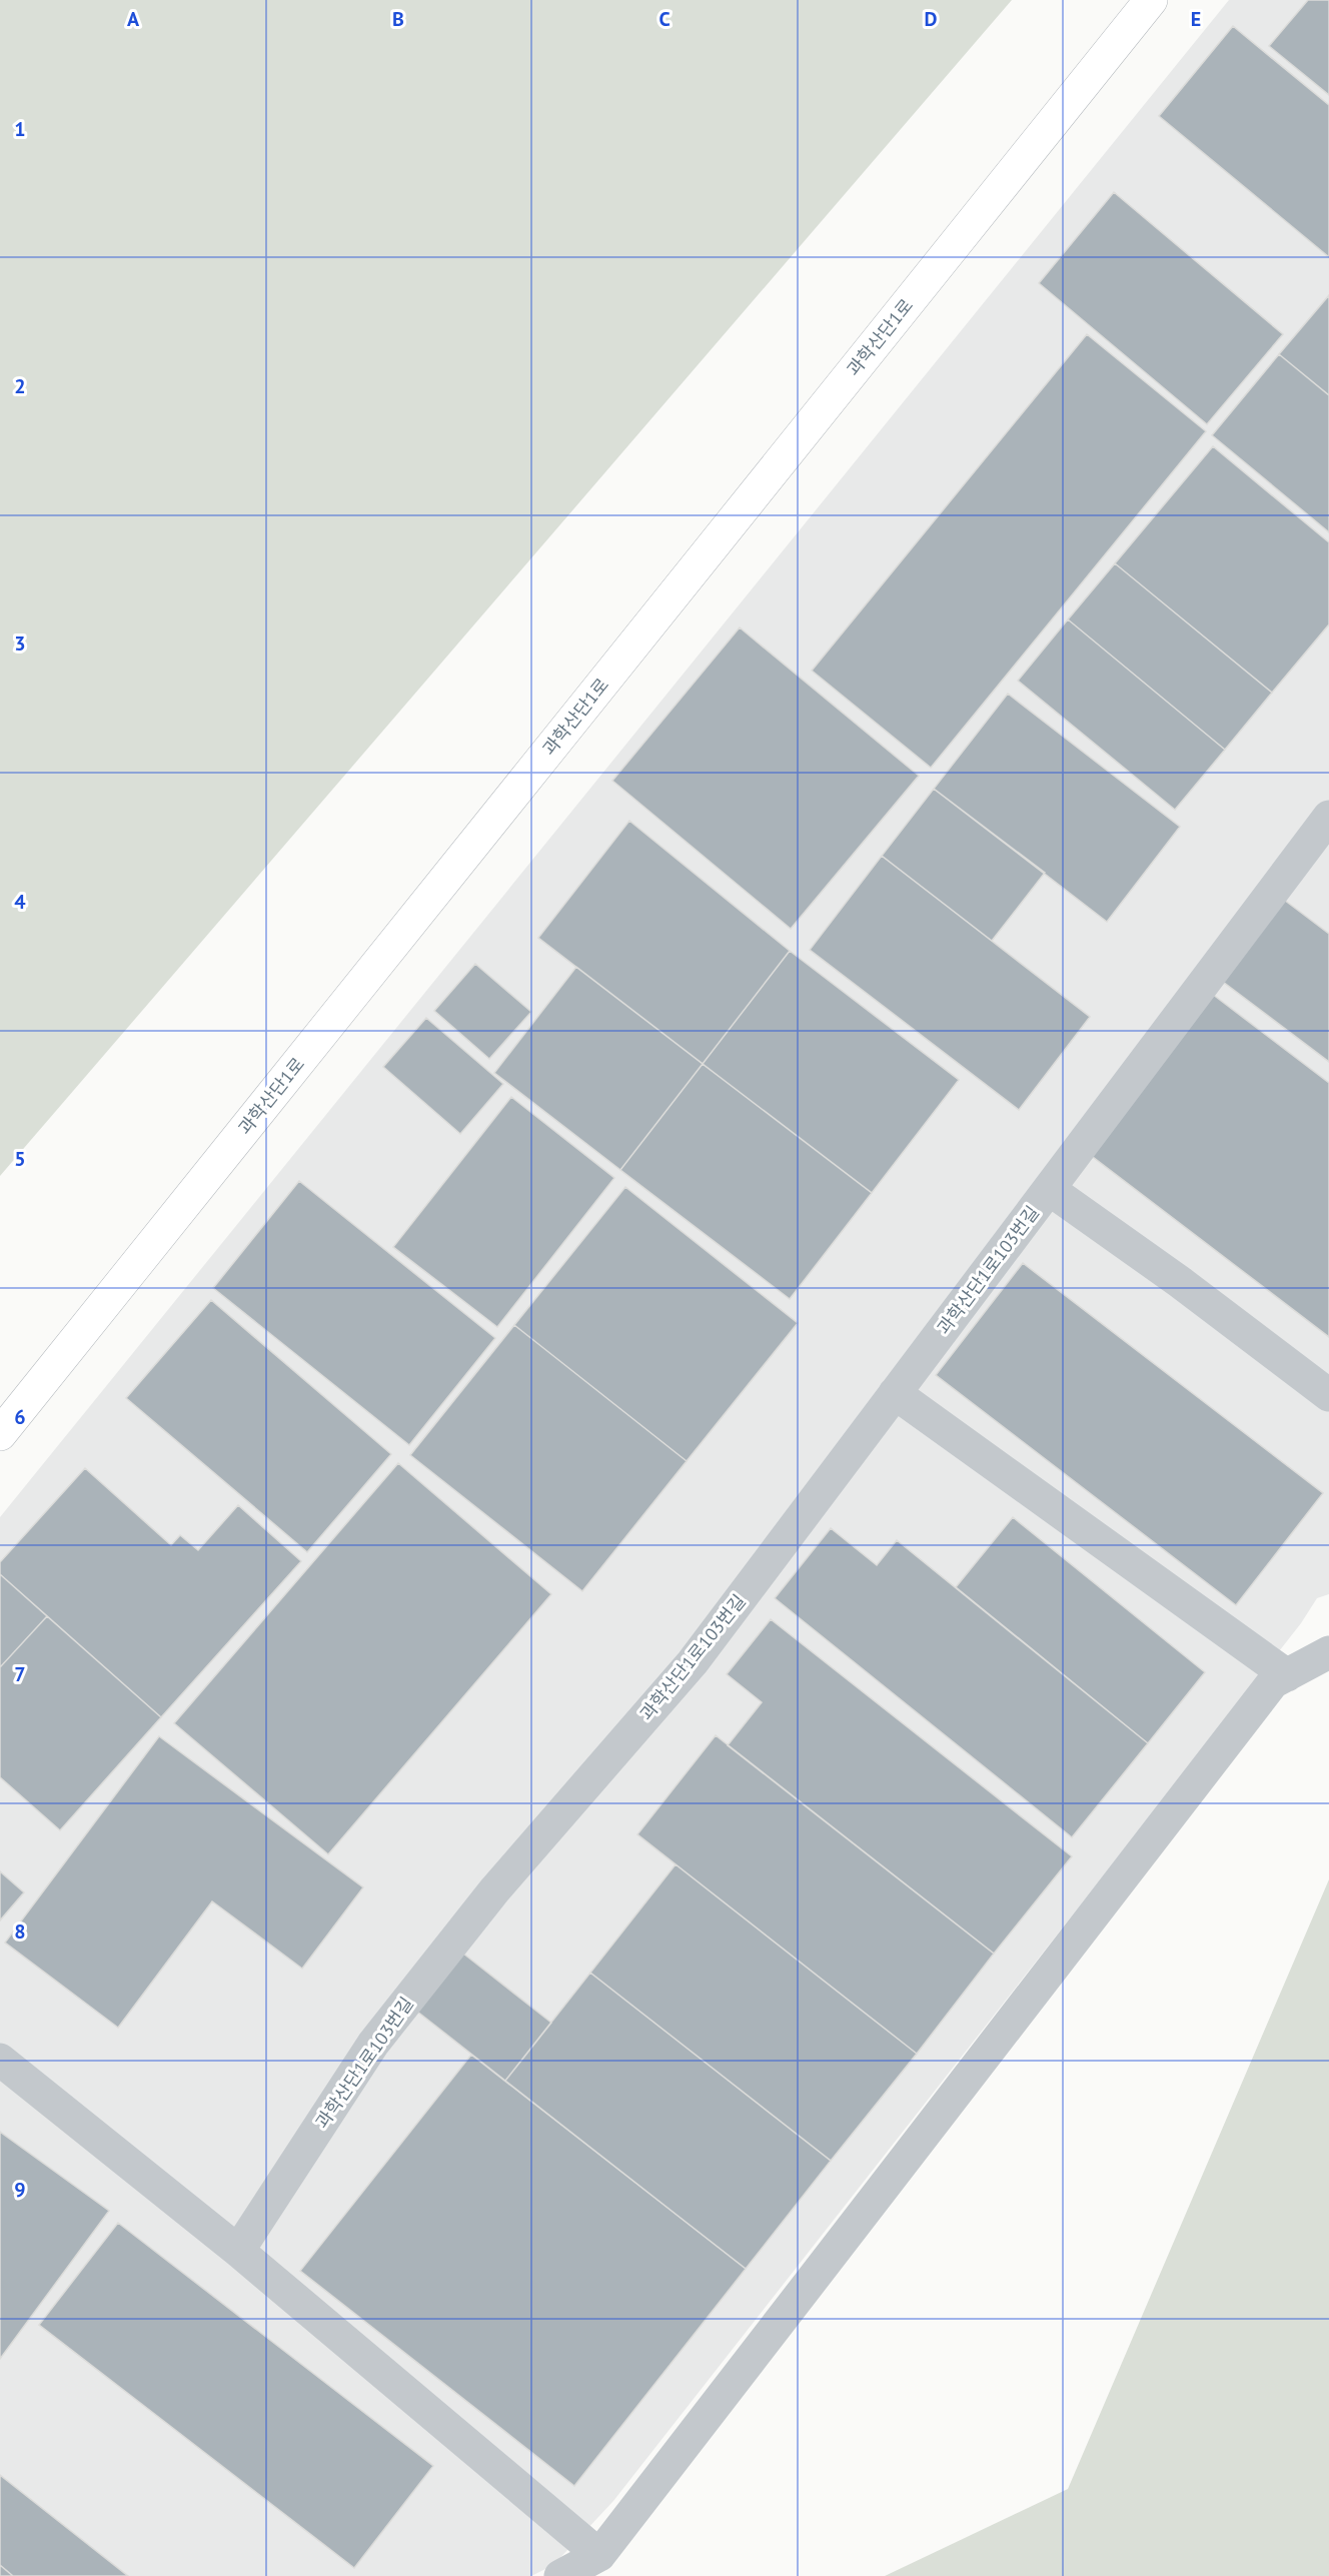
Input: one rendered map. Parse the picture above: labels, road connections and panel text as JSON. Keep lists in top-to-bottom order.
{
  "streets": {
    "main road": ["과학산단1로"],
    "street": ["과학산단1로103번길"]
  },
  "grid": {
    "columns": [
      "A",
      "B",
      "C",
      "D",
      "E"
    ],
    "rows": [
      "1",
      "2",
      "3",
      "4",
      "5",
      "6",
      "7",
      "8",
      "9"
    ]
  }
}
